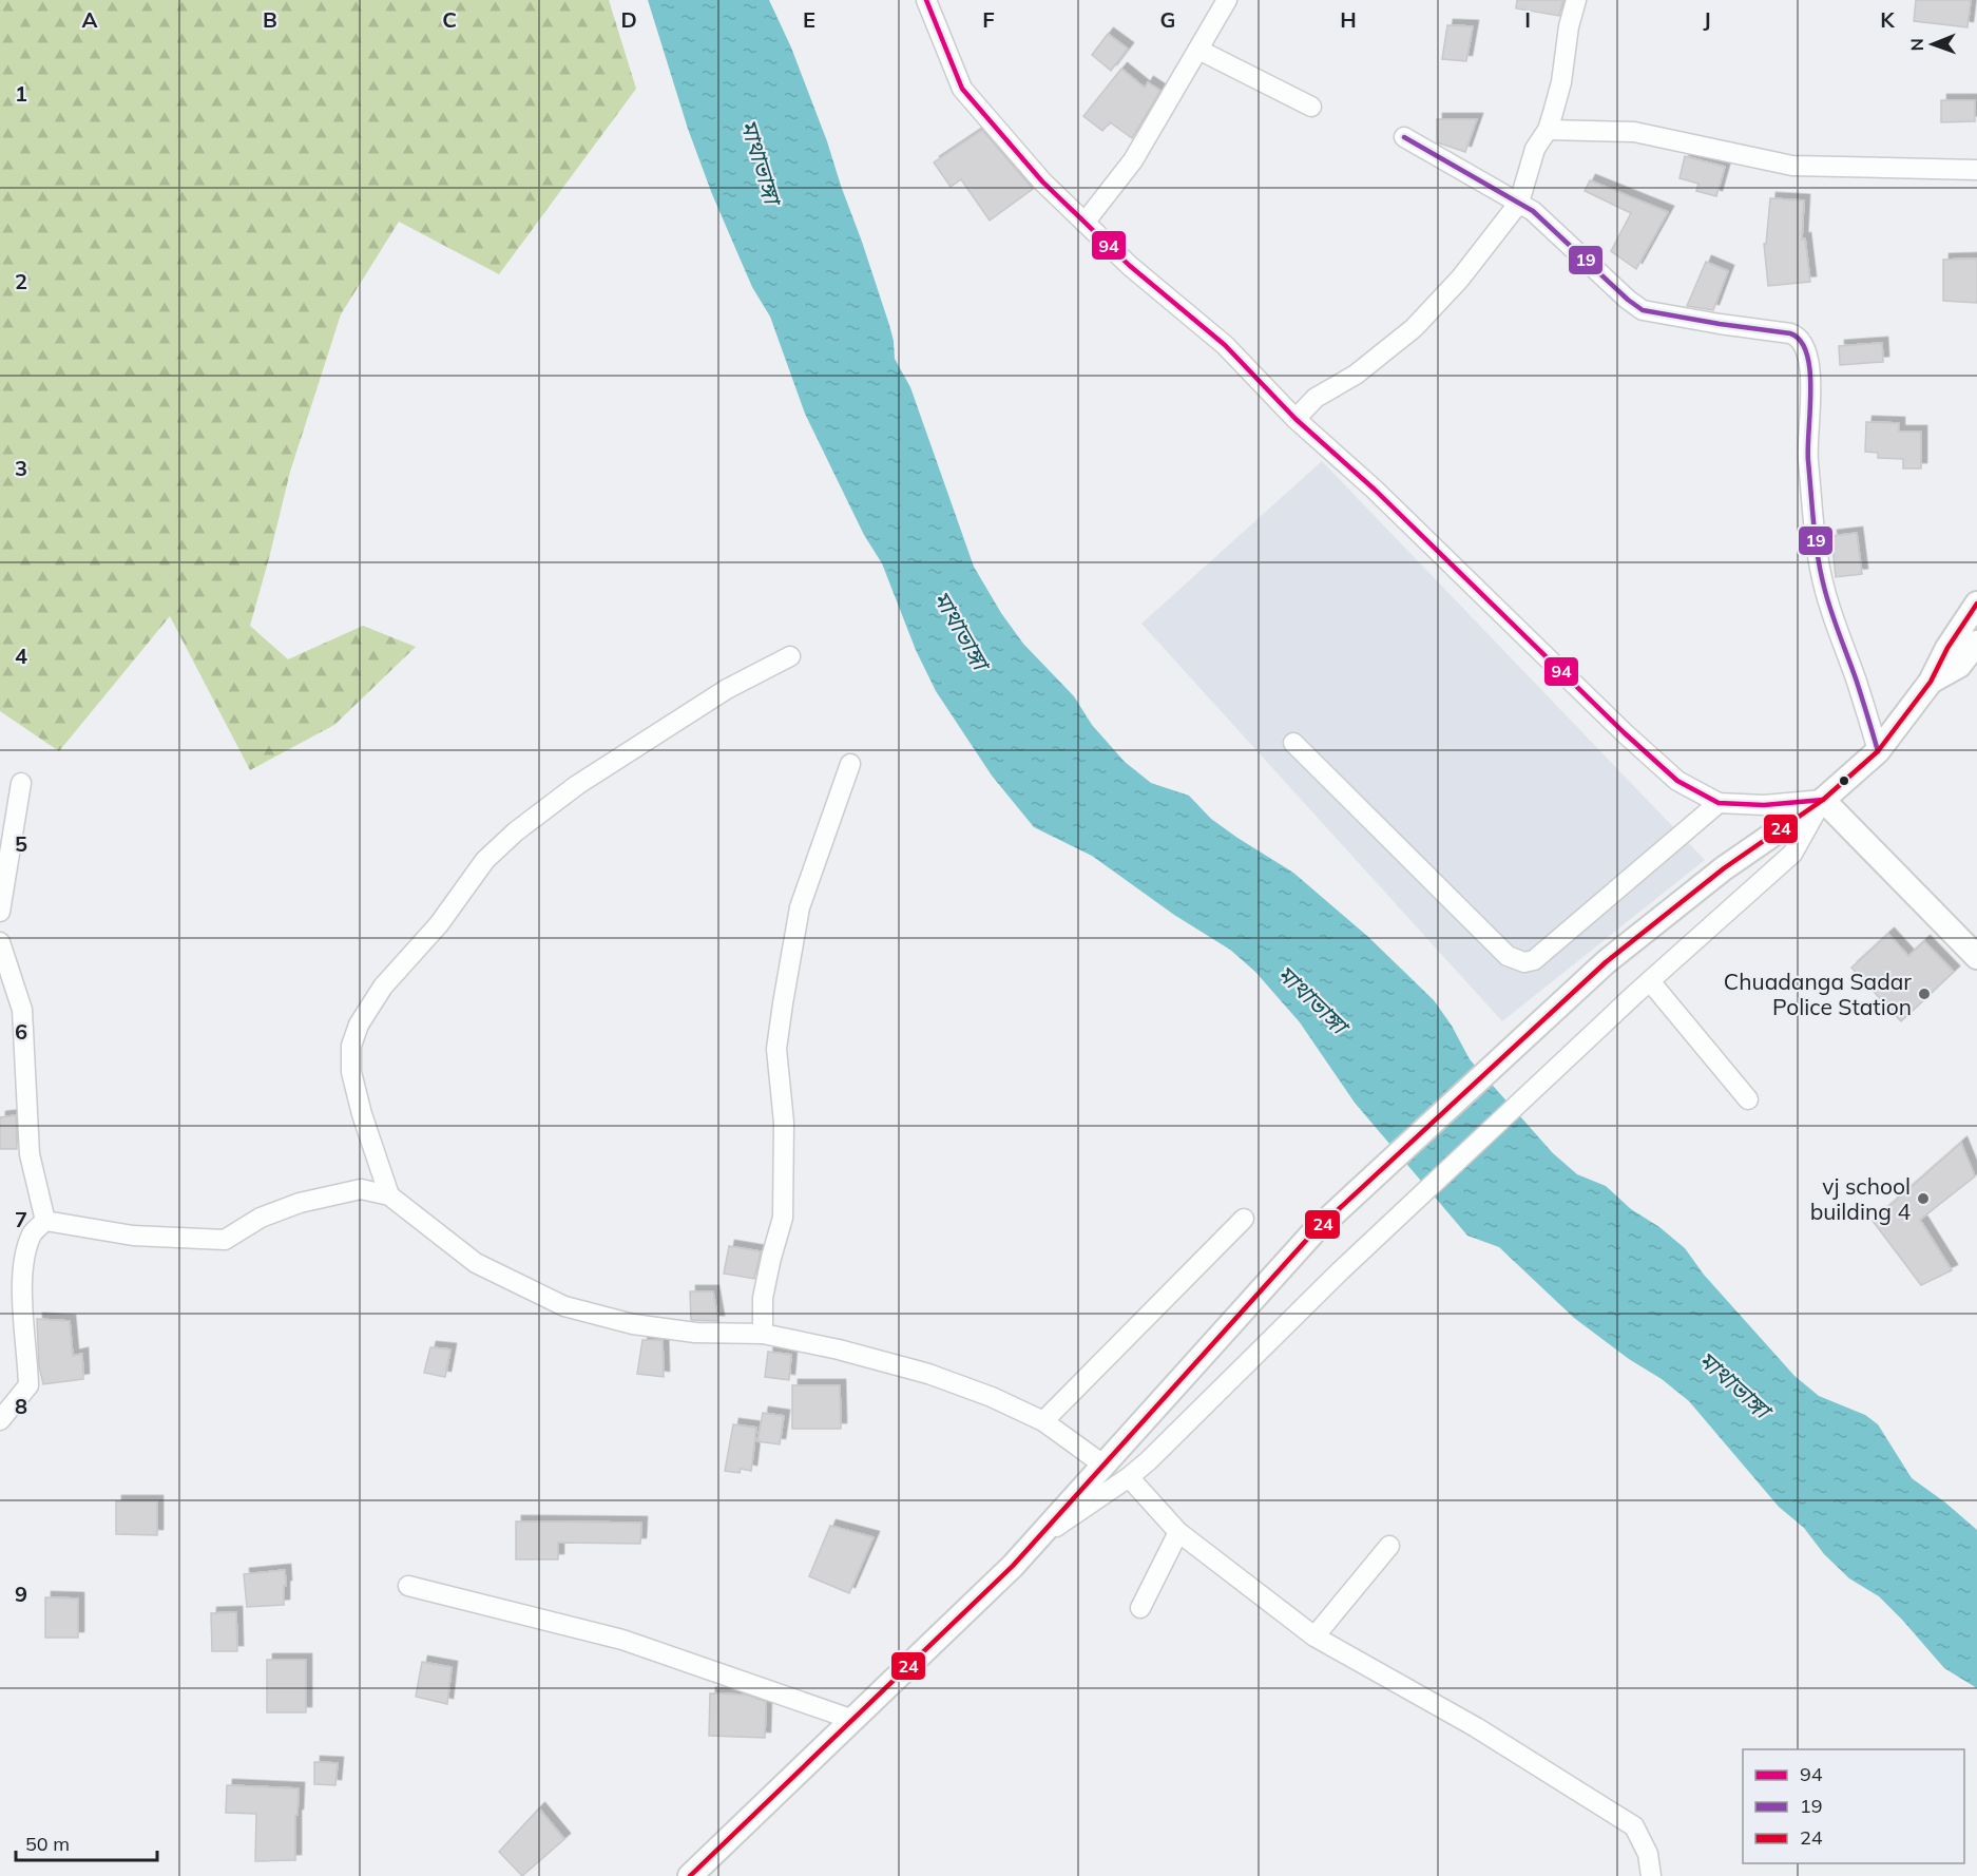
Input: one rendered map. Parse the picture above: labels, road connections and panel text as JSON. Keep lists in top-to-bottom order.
{
  "water": ["মাথাভাঙ্গা"],
  "places": ["Chuadanga Sadar Police Station", "vj school building 4"],
  "lines": ["transit line 94", "transit line 19", "transit line 24"],
  "legend": ["94", "19", "24"],
  "scale_bar": "50 m",
  "north": "left",
  "grid": {
    "columns": [
      "A",
      "B",
      "C",
      "D",
      "E",
      "F",
      "G",
      "H",
      "I",
      "J",
      "K"
    ],
    "rows": [
      "1",
      "2",
      "3",
      "4",
      "5",
      "6",
      "7",
      "8",
      "9"
    ]
  }
}
